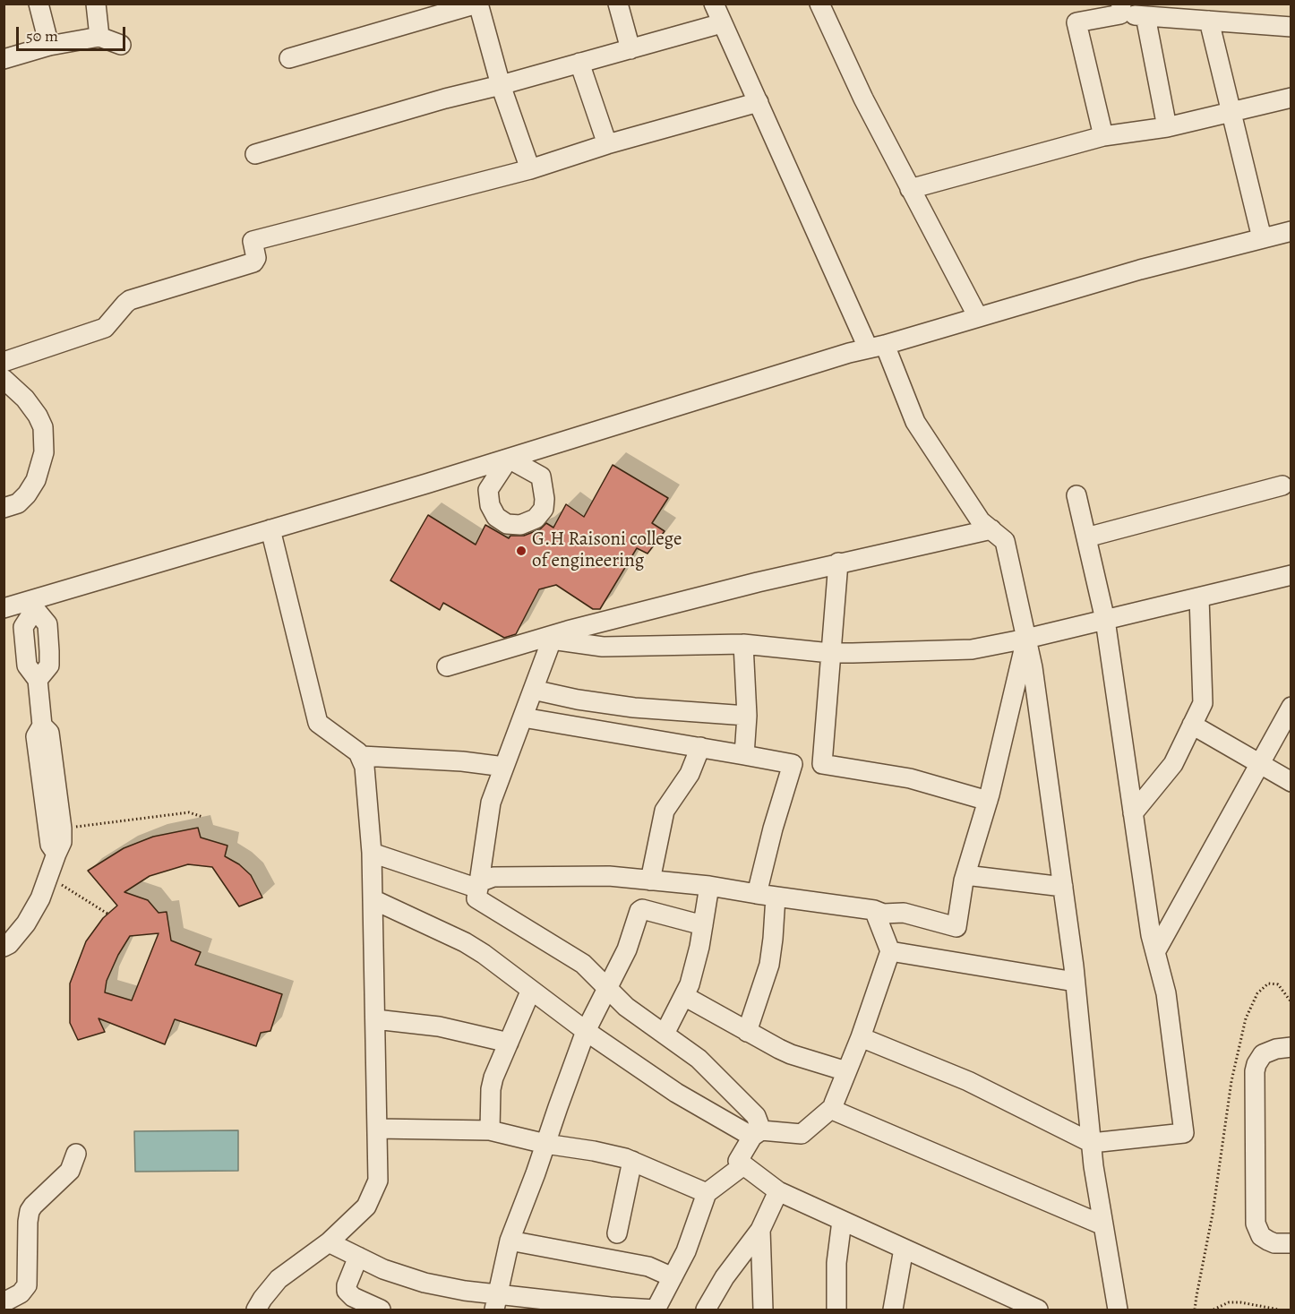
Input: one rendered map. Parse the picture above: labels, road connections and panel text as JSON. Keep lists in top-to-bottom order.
{
  "places": ["G.H Raisoni college of engineering"],
  "scale_bar": "50 m"
}
